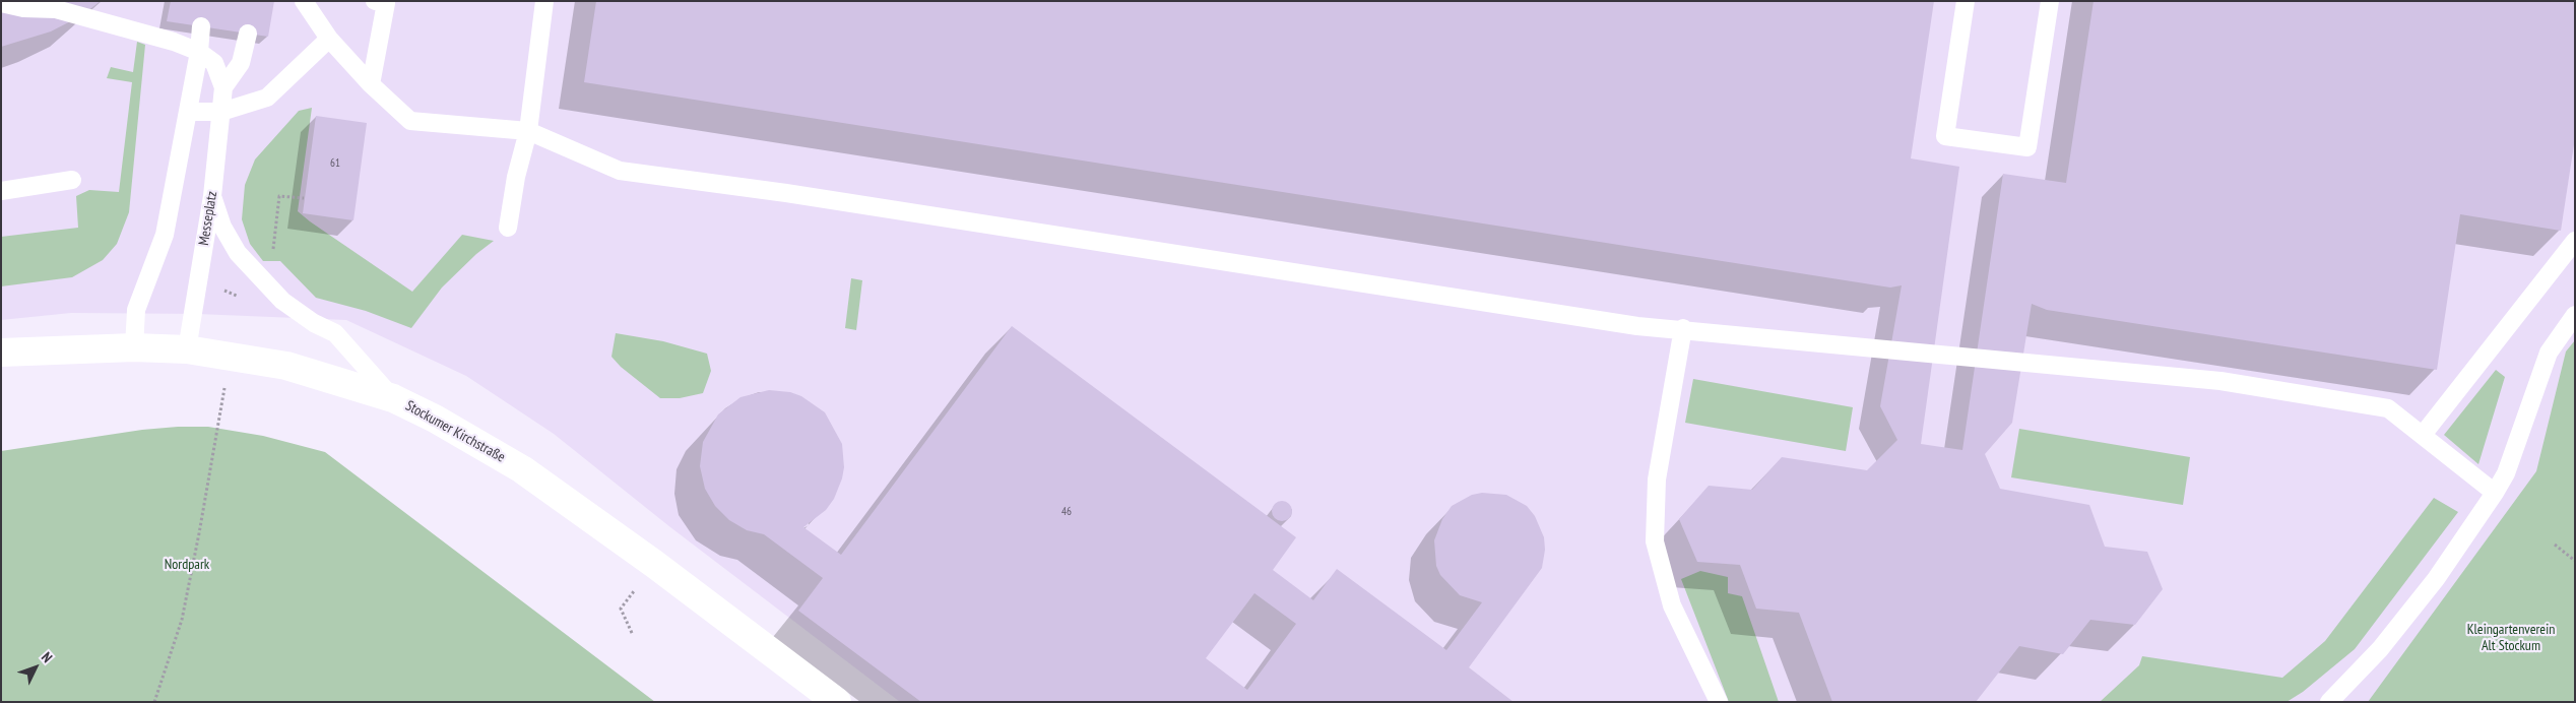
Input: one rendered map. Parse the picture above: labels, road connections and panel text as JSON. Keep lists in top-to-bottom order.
{
  "streets": {
    "street": ["Stockumer Kirchstraße"],
    "lane": ["Messeplatz"]
  },
  "crossings": [
    ["Messeplatz", "Stockumer Kirchstraße"]
  ],
  "parks": ["Nordpark", "Kleingartenverein Alt Stockum"],
  "house_numbers": ["61", "46"],
  "north": "top right"
}
